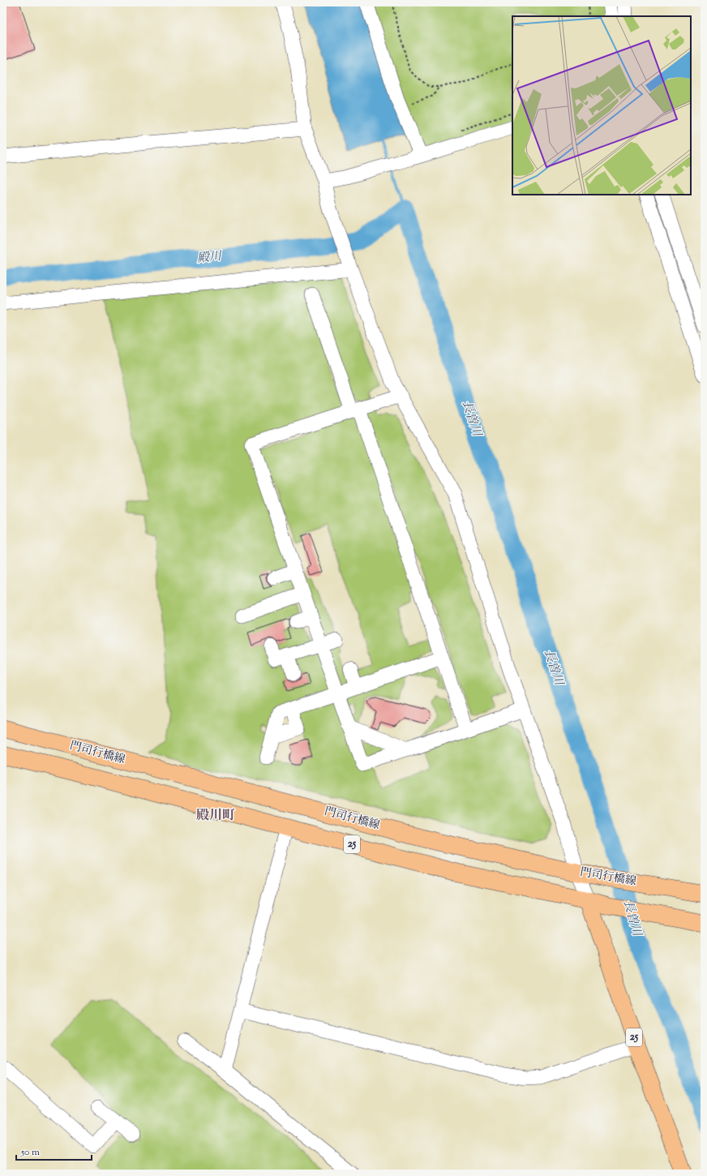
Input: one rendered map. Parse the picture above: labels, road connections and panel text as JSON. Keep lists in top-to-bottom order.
{
  "streets": {
    "main road": ["門司行橋線", "25"]
  },
  "crossings": [
    ["門司行橋線", "25"]
  ],
  "districts": ["殿川町"],
  "water": ["殿川", "長曽川"],
  "scale_bar": "50 m"
}
